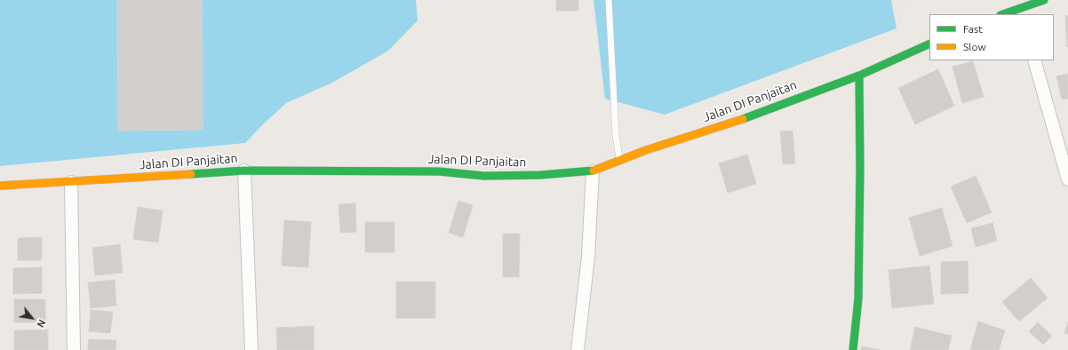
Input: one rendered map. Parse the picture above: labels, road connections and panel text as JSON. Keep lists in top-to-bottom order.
{
  "streets": {
    "main road": ["Jalan DI Panjaitan"]
  },
  "legend": ["Fast", "Slow"],
  "north": "bottom right"
}
